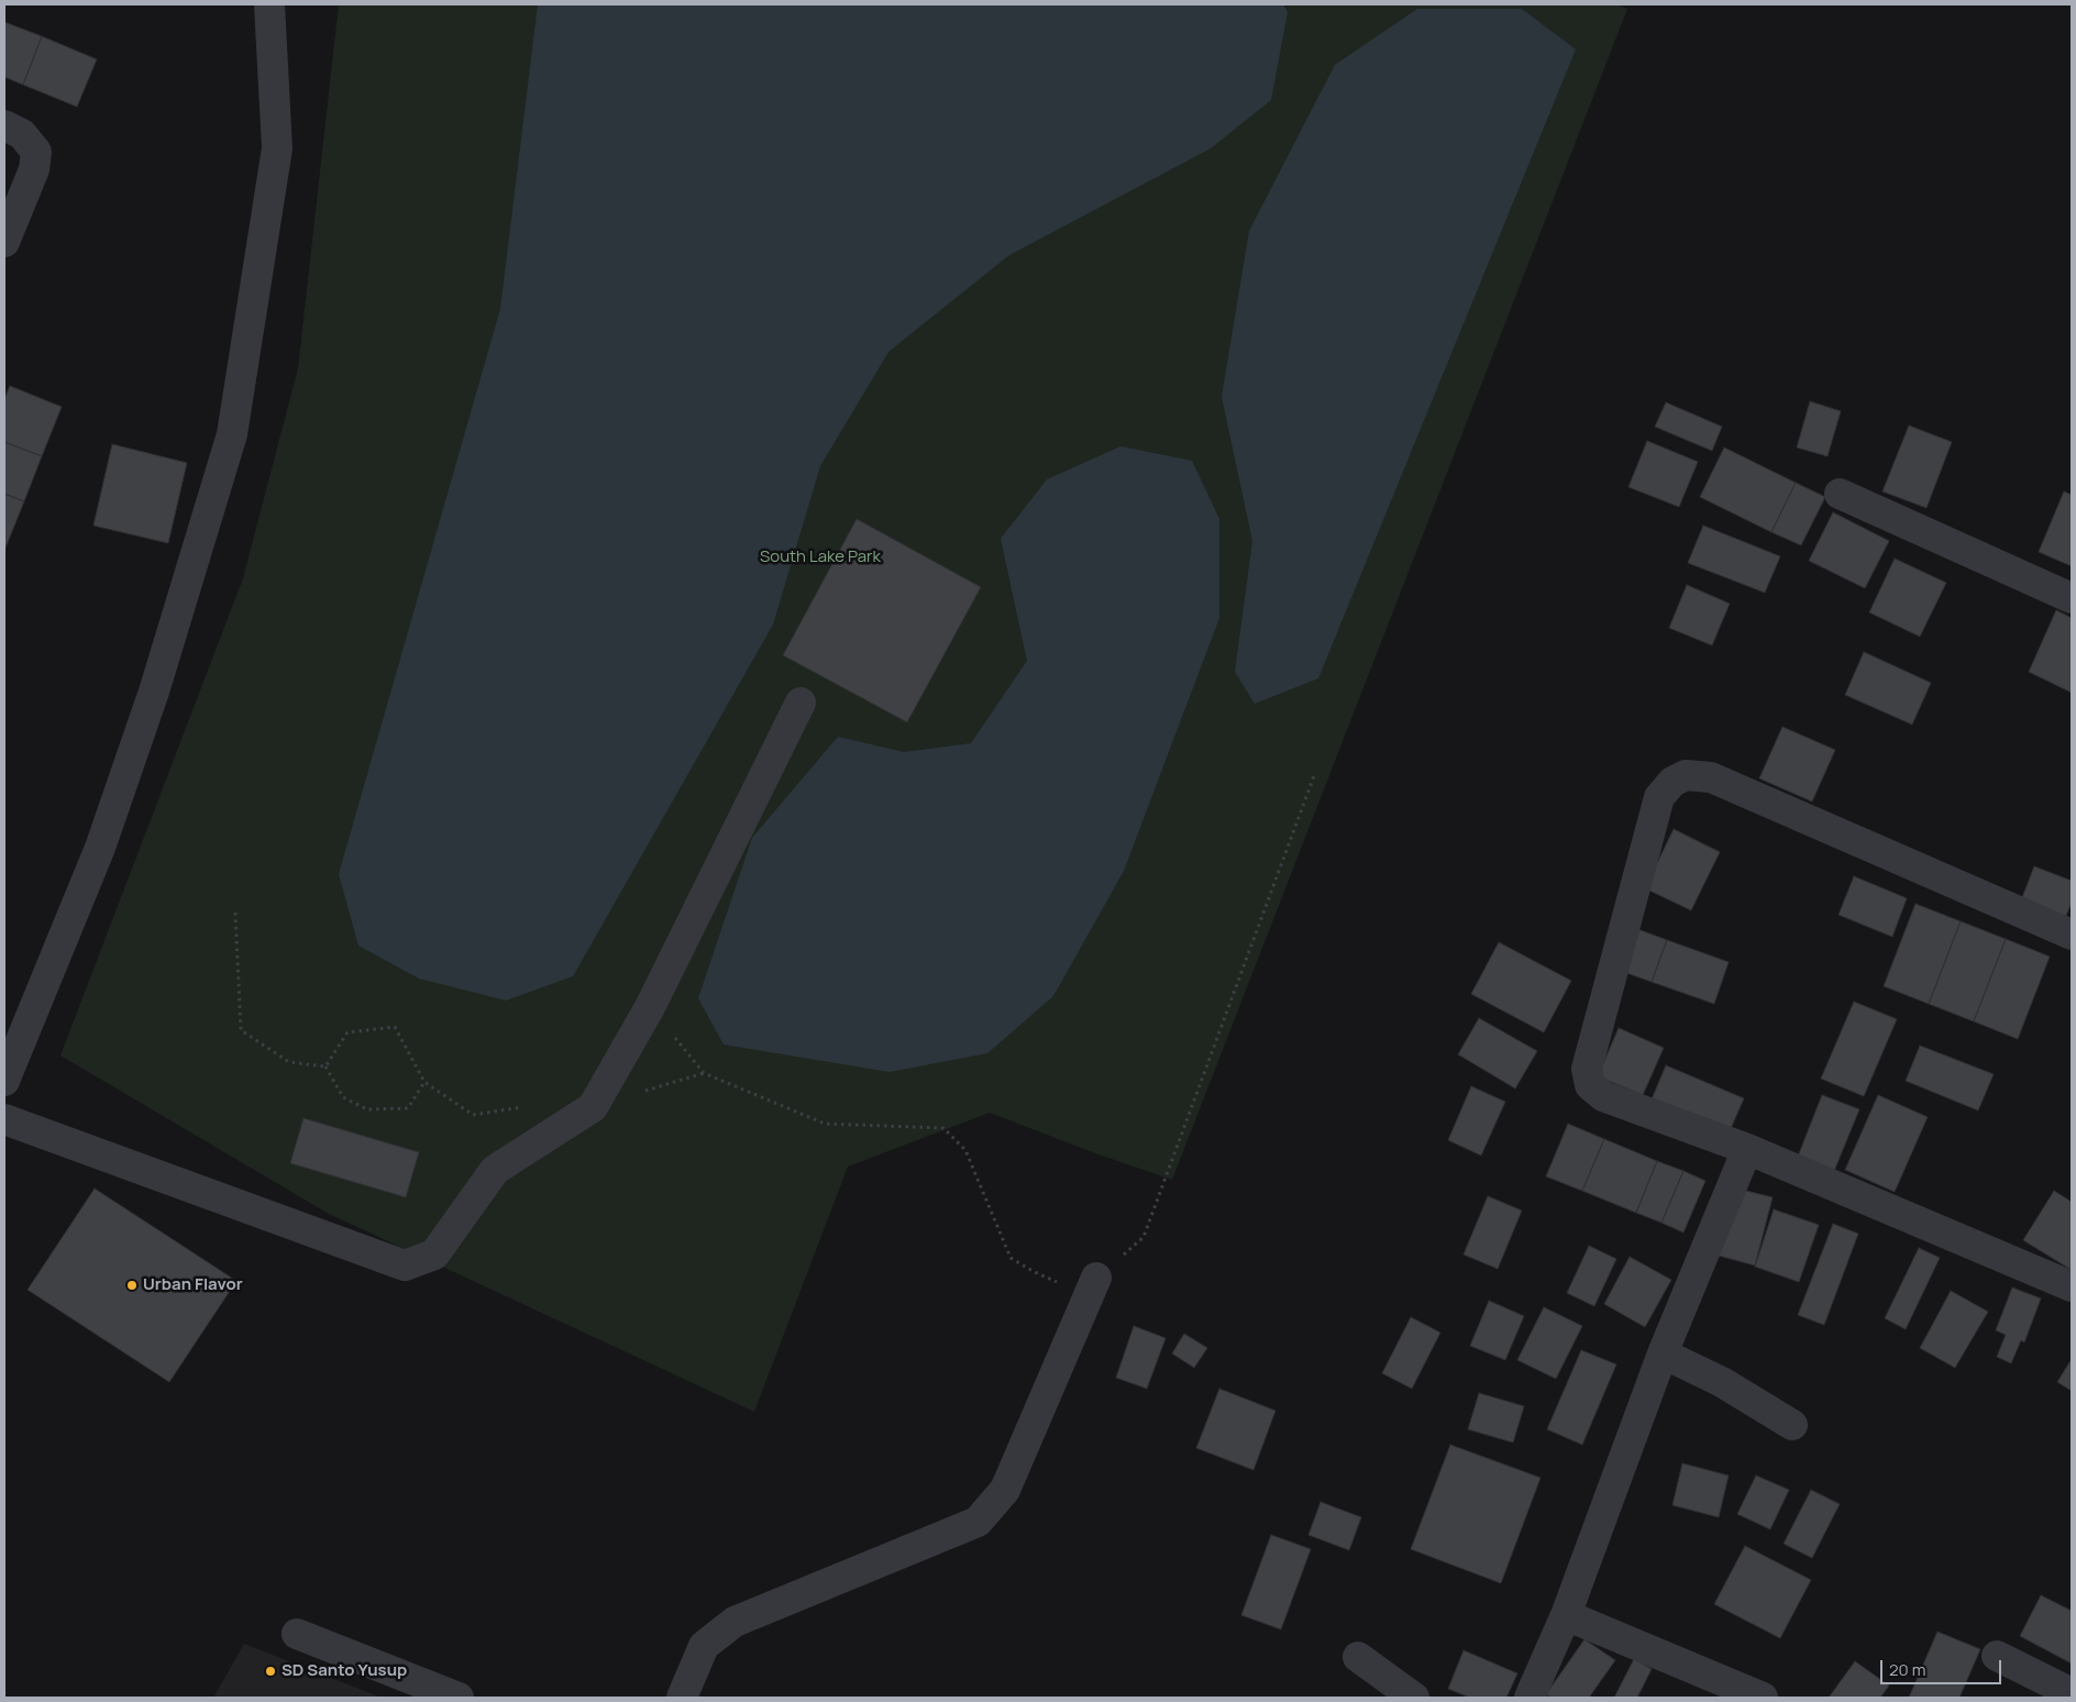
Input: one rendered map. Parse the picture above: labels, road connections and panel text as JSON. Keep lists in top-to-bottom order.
{
  "parks": ["South Lake Park"],
  "places": ["Urban Flavor", "SD Santo Yusup"],
  "scale_bar": "20 m"
}
